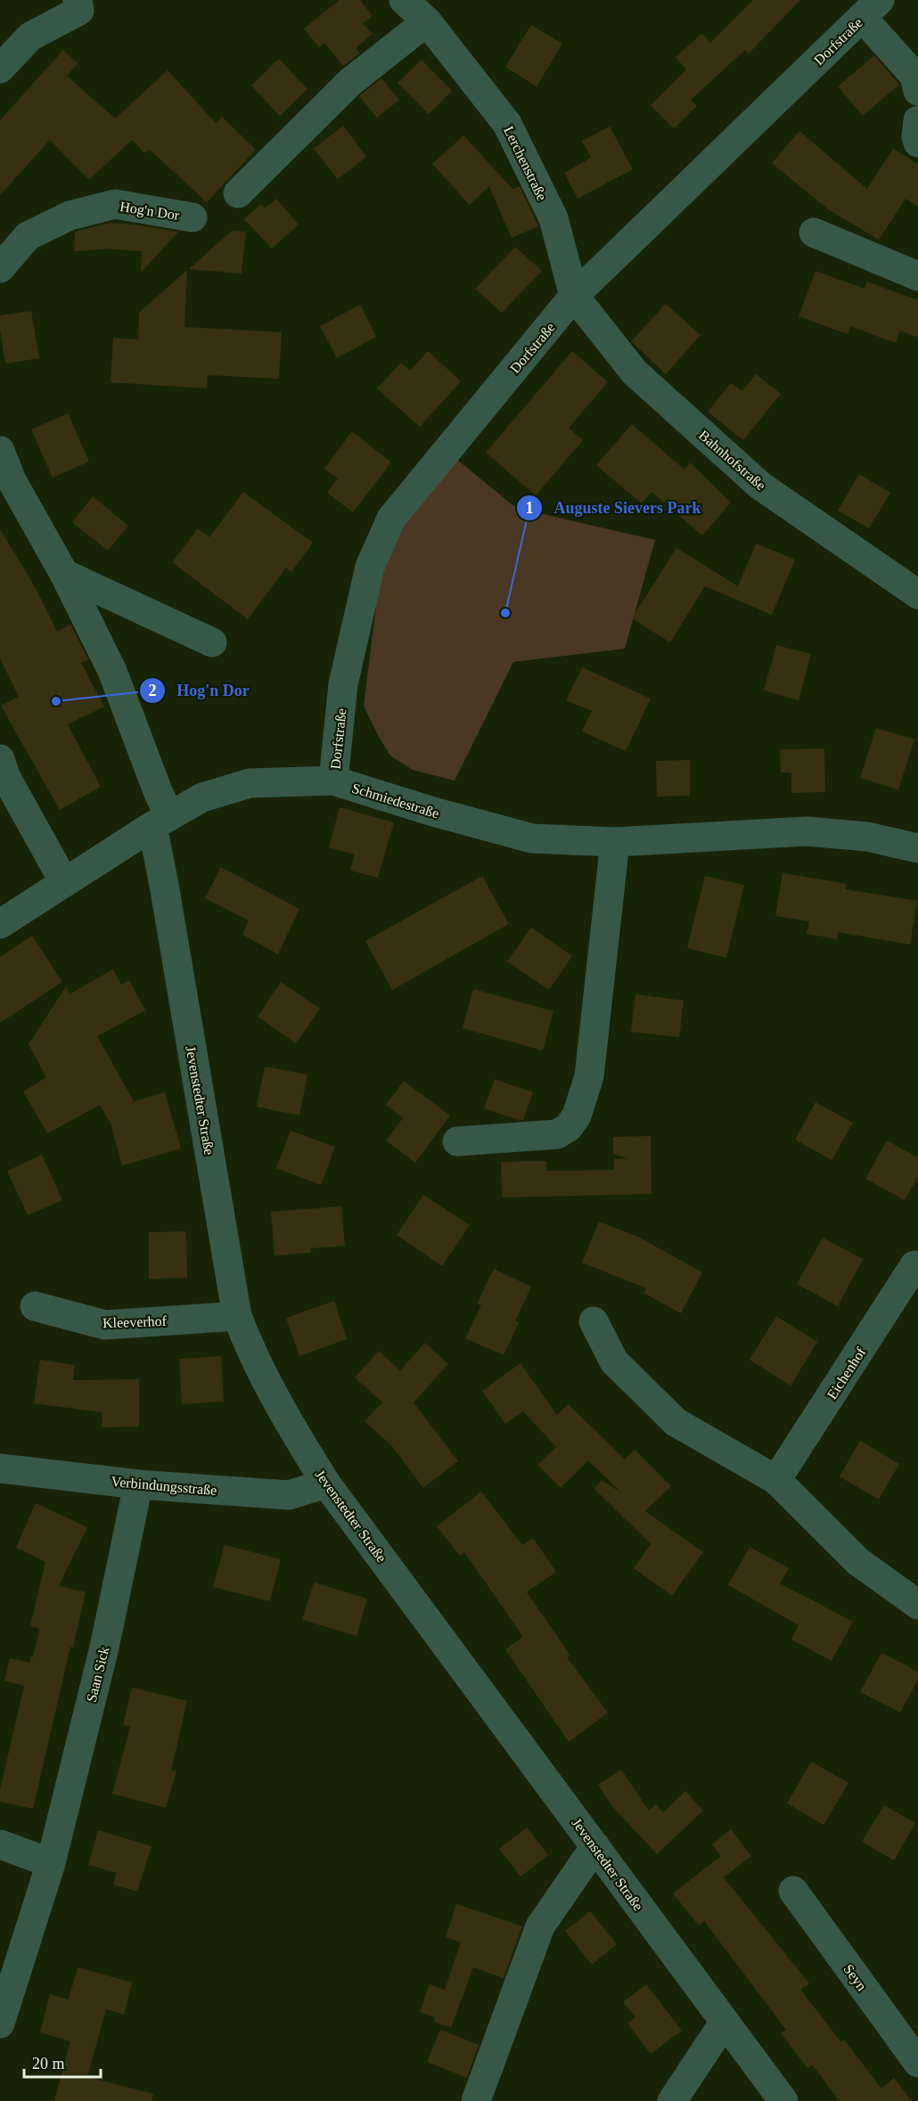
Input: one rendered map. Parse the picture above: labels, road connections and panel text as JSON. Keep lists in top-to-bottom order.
{
  "streets": {
    "street": [
      "Dorfstraße",
      "Lerchenstraße",
      "Hog'n Dor",
      "Bahnhofstraße",
      "Schmiedestraße",
      "Jevenstedter Straße",
      "Kleeverhof",
      "Eichenhof",
      "Verbindungsstraße",
      "Saan Sick",
      "Seyn"
    ]
  },
  "crossings": [
    ["Dorfstraße", "Lerchenstraße"],
    ["Dorfstraße", "Bahnhofstraße"],
    ["Dorfstraße", "Schmiedestraße"],
    ["Lerchenstraße", "Bahnhofstraße"],
    ["Schmiedestraße", "Jevenstedter Straße"],
    ["Jevenstedter Straße", "Kleeverhof"],
    ["Jevenstedter Straße", "Verbindungsstraße"],
    ["Verbindungsstraße", "Saan Sick"]
  ],
  "places": ["Auguste Sievers Park", "Hog'n Dor"],
  "scale_bar": "20 m"
}
